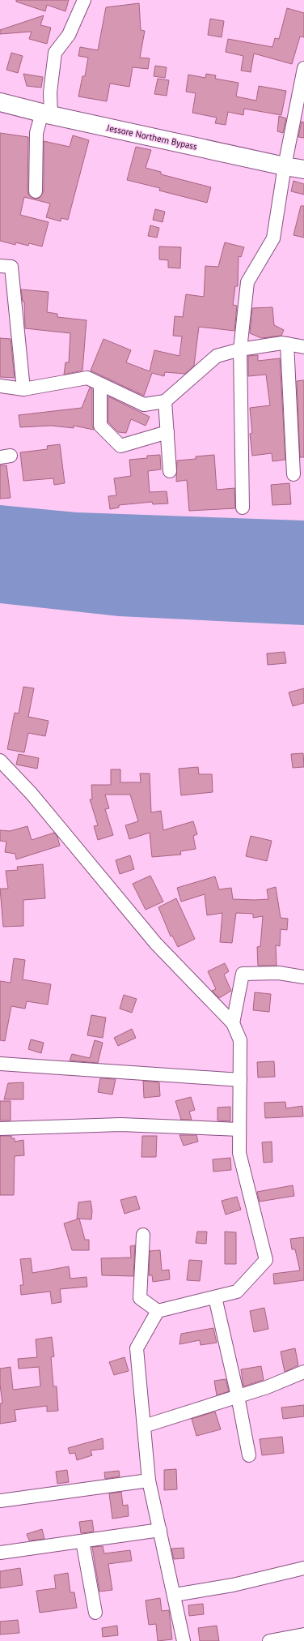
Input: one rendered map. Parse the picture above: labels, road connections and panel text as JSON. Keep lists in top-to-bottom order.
{
  "streets": {
    "highway": ["Jessore Northern Bypass"]
  }
}
